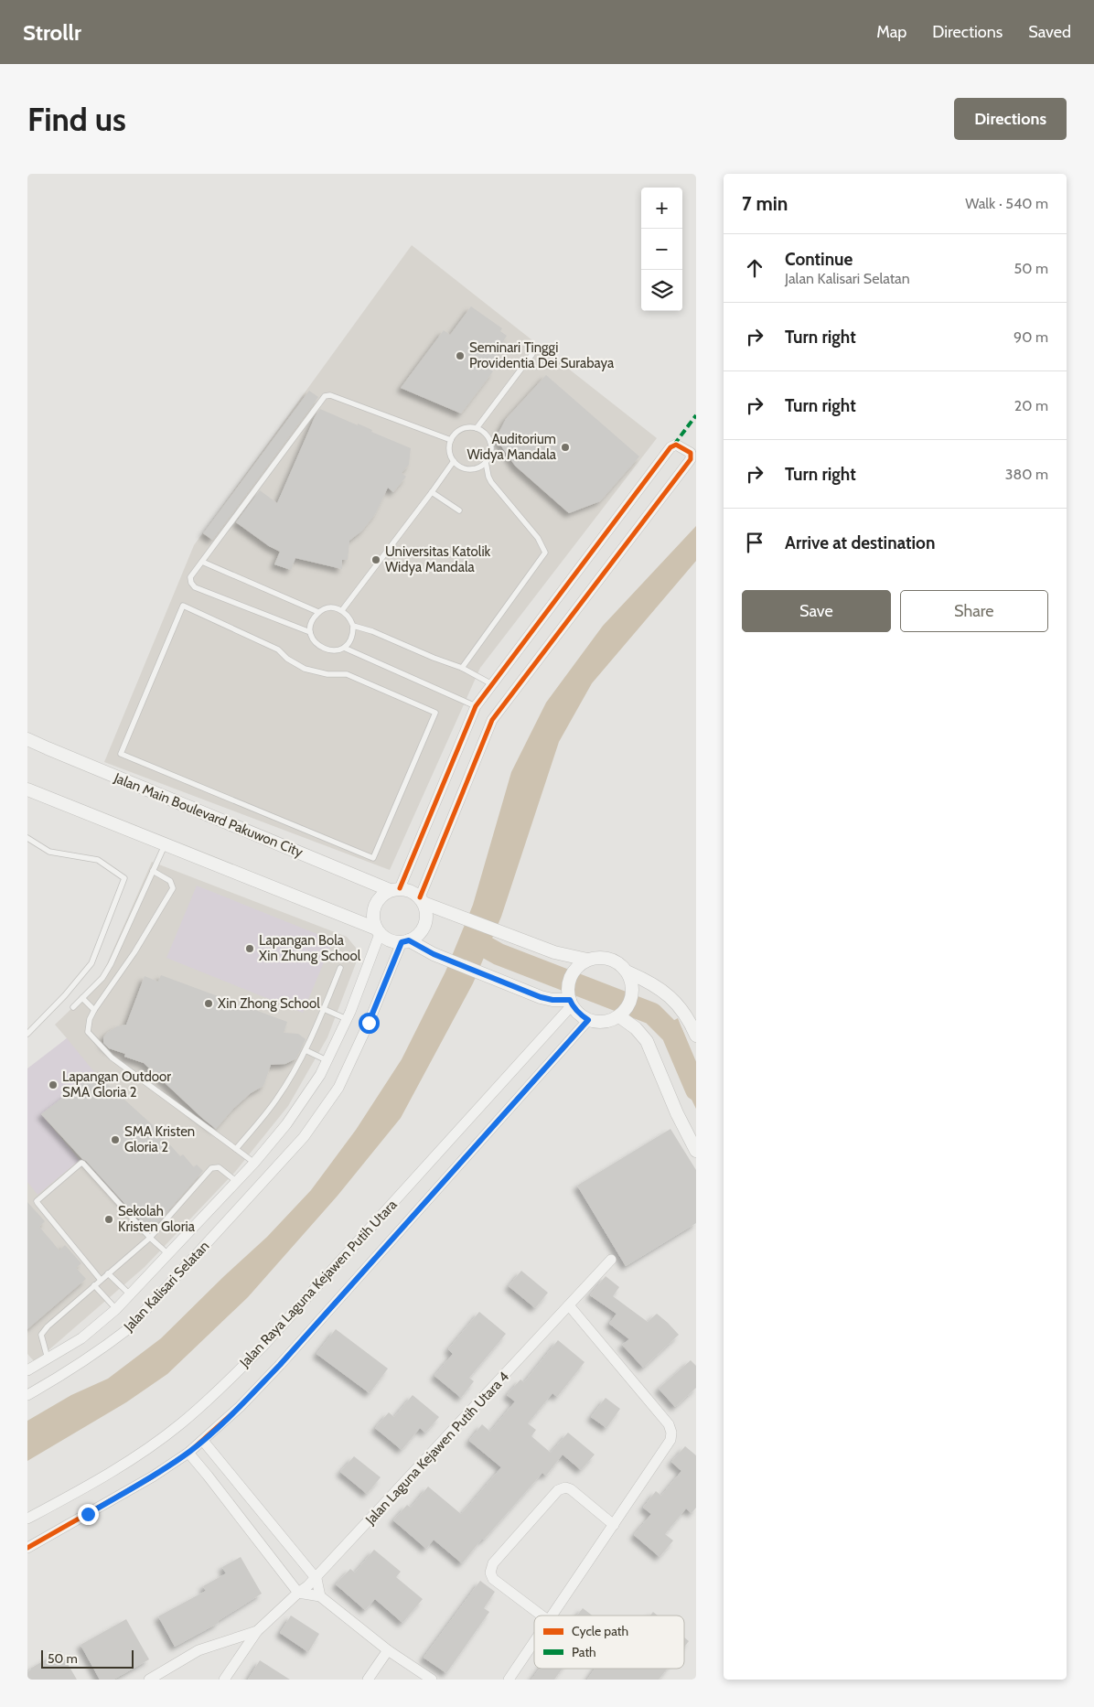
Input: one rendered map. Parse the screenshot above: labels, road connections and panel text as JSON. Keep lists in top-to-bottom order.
{
  "streets": {
    "street": [
      "Jalan Main Boulevard Pakuwon City",
      "Jalan Raya Laguna Kejawen Putih Utara",
      "Jalan Kalisari Selatan",
      "Jalan Laguna Kejawen Putih Utara 4"
    ]
  },
  "crossings": [
    ["Jalan Main Boulevard Pakuwon City", "Jalan Kalisari Selatan"]
  ],
  "places": [
    "Seminari Tinggi Providentia Dei Surabaya",
    "Auditorium Widya Mandala",
    "Universitas Katolik Widya Mandala",
    "Lapangan Bola Xin Zhung School",
    "Xin Zhong School",
    "Lapangan Outdoor SMA Gloria 2",
    "SMA Kristen Gloria 2",
    "Sekolah Kristen Gloria"
  ],
  "legend": ["Cycle path", "Path"],
  "scale_bar": "50 m",
  "page": {
    "header": "Strollr",
    "nav": ["Map", "Directions", "Saved"],
    "buttons": [
      "Directions",
      ["Save", "Share"]
    ],
    "title": "Find us",
    "heading": ["7 min", "Walk · 540 m"],
    "map_buttons": ["+", "−"],
    "list": [
      ["Continue", "Jalan Kalisari Selatan", "50 m"],
      ["Turn right", "90 m"],
      ["Turn right", "20 m"],
      ["Turn right", "380 m"],
      "Arrive at destination"
    ],
    "scale": "50 m"
  }
}
